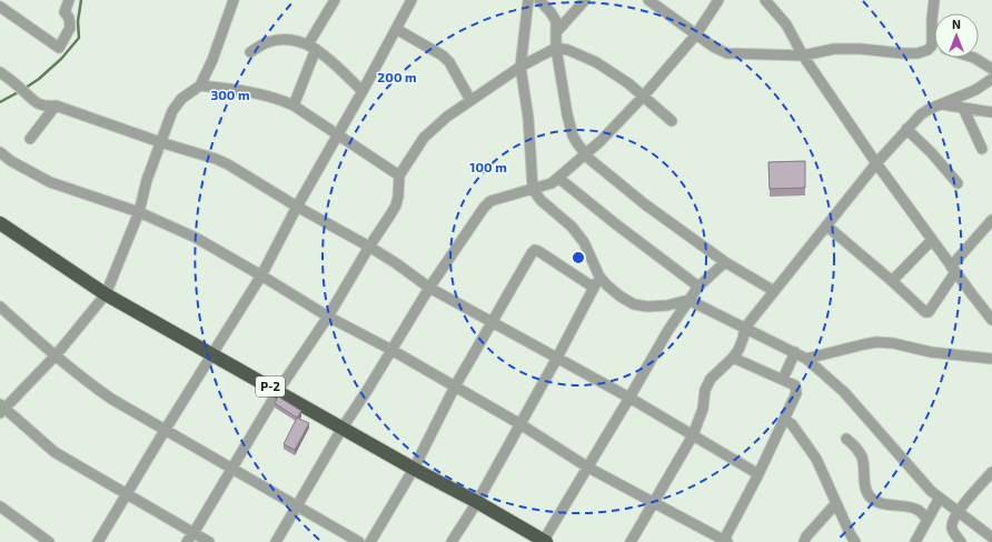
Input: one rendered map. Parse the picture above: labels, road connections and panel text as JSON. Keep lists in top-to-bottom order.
{
  "streets": {
    "highway": ["P-2"]
  },
  "north": "top",
  "rings": ["200 m", "300 m", "100 m"]
}
